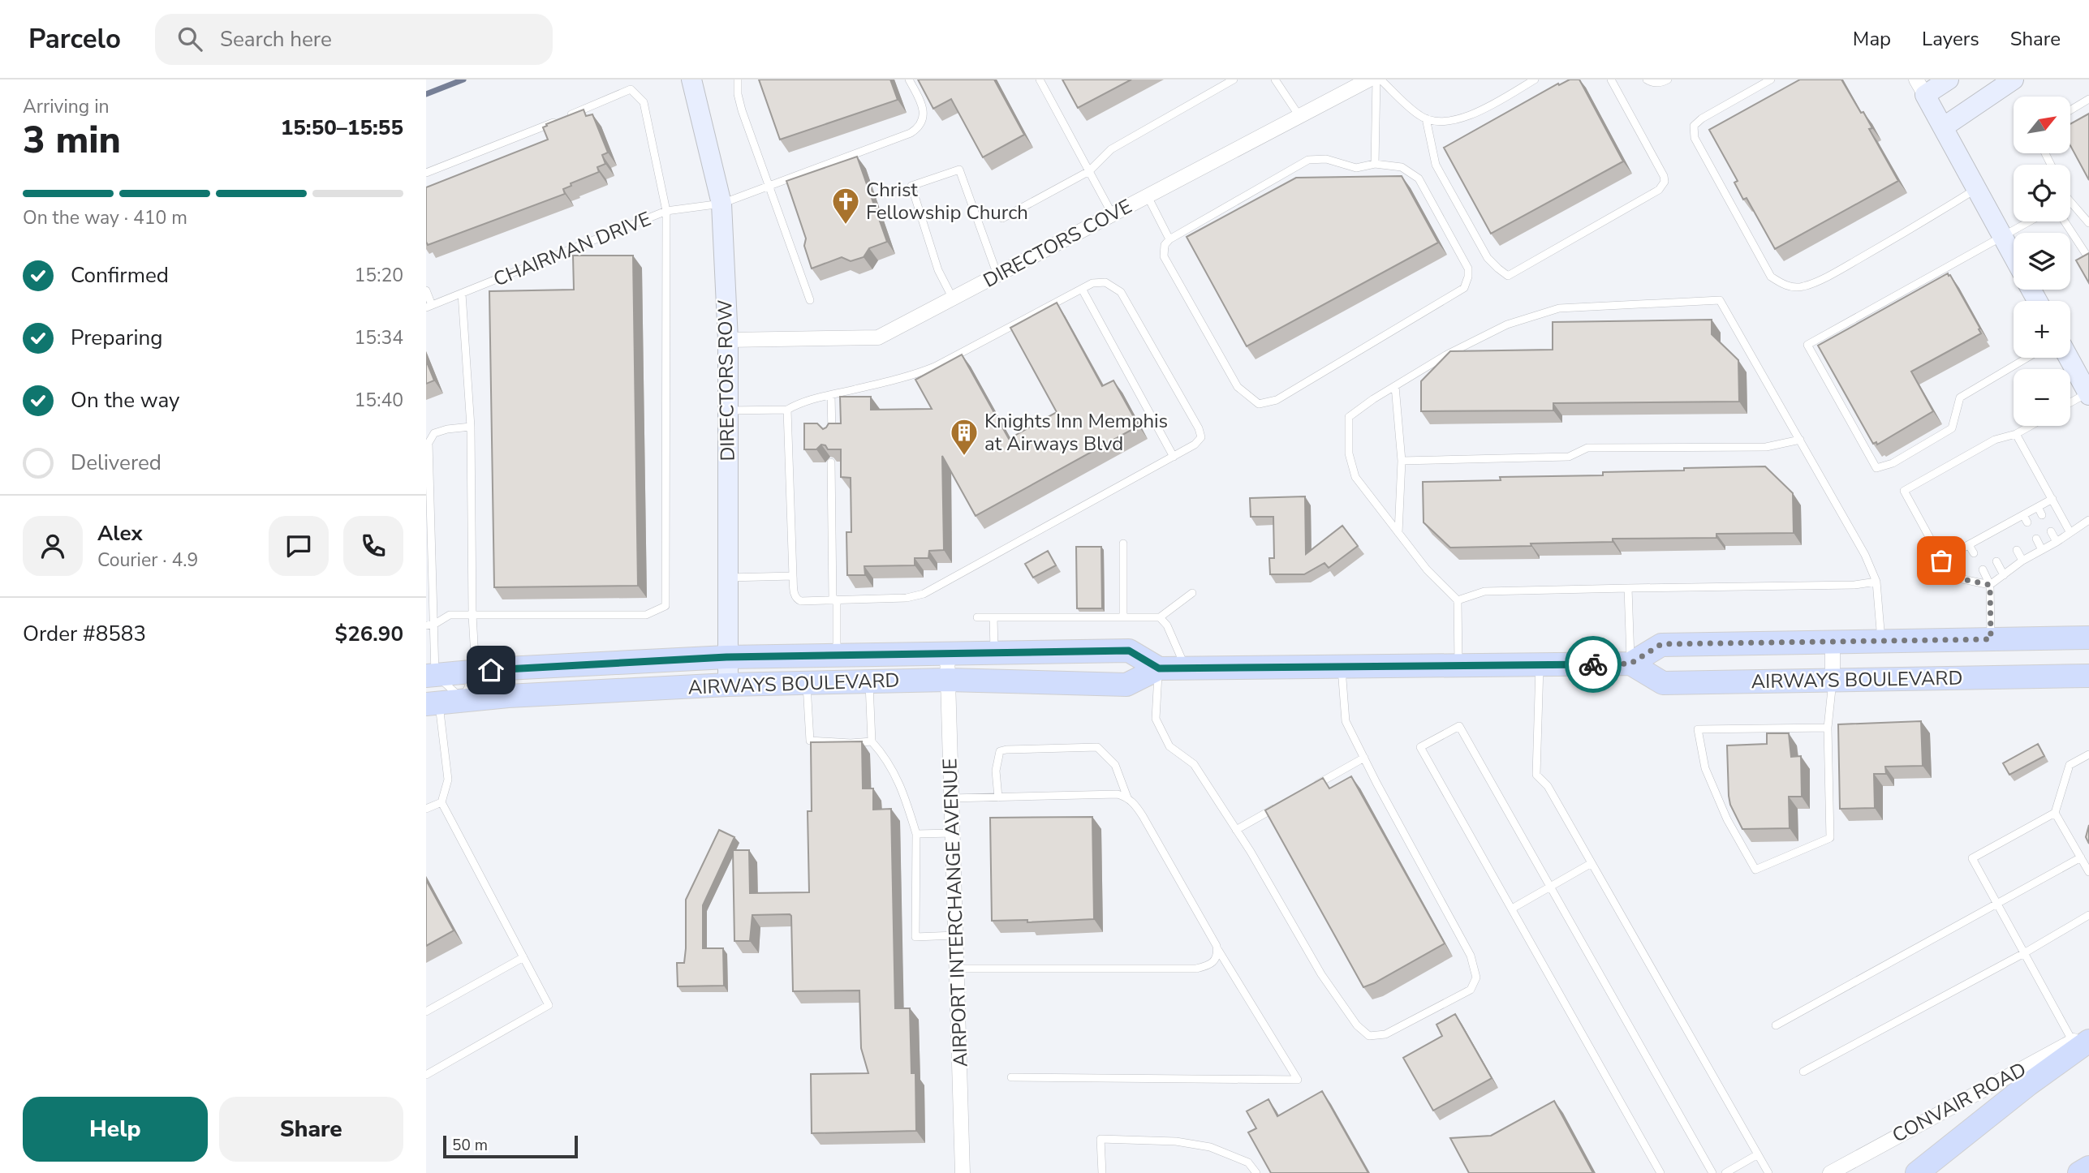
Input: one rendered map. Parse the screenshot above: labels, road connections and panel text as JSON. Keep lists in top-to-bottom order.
{
  "streets": {
    "main road": ["AIRWAYS BOULEVARD"],
    "street": [
      "DIRECTORS COVE",
      "DIRECTORS ROW",
      "AIRPORT INTERCHANGE AVENUE",
      "CONVAIR ROAD"
    ],
    "lane": ["CHAIRMAN DRIVE"]
  },
  "crossings": [
    ["DIRECTORS COVE", "DIRECTORS ROW"],
    ["CHAIRMAN DRIVE", "DIRECTORS ROW"],
    ["DIRECTORS ROW", "AIRWAYS BOULEVARD"],
    ["AIRWAYS BOULEVARD", "AIRPORT INTERCHANGE AVENUE"]
  ],
  "places": {
    "church": ["Christ Fellowship Church"],
    "building": ["Knights Inn Memphis at Airways Blvd"]
  },
  "scale_bar": "50 m",
  "north": "top right",
  "page": {
    "header": "Parcelo",
    "search": "Search here",
    "nav": ["Map", "Layers", "Share"],
    "heading": ["3 min", "Arriving in", "15:50–15:55"],
    "panel": [
      "Alex",
      "Courier · 4.9",
      "Order #8583",
      "$26.90"
    ],
    "map_buttons": ["+", "−"],
    "bar": "On the way · 410 m",
    "list": [
      ["Confirmed", "15:20"],
      ["Preparing", "15:34"],
      ["On the way", "15:40"],
      "Delivered"
    ],
    "buttons": ["Help", "Share"],
    "scale": "50 m"
  }
}
